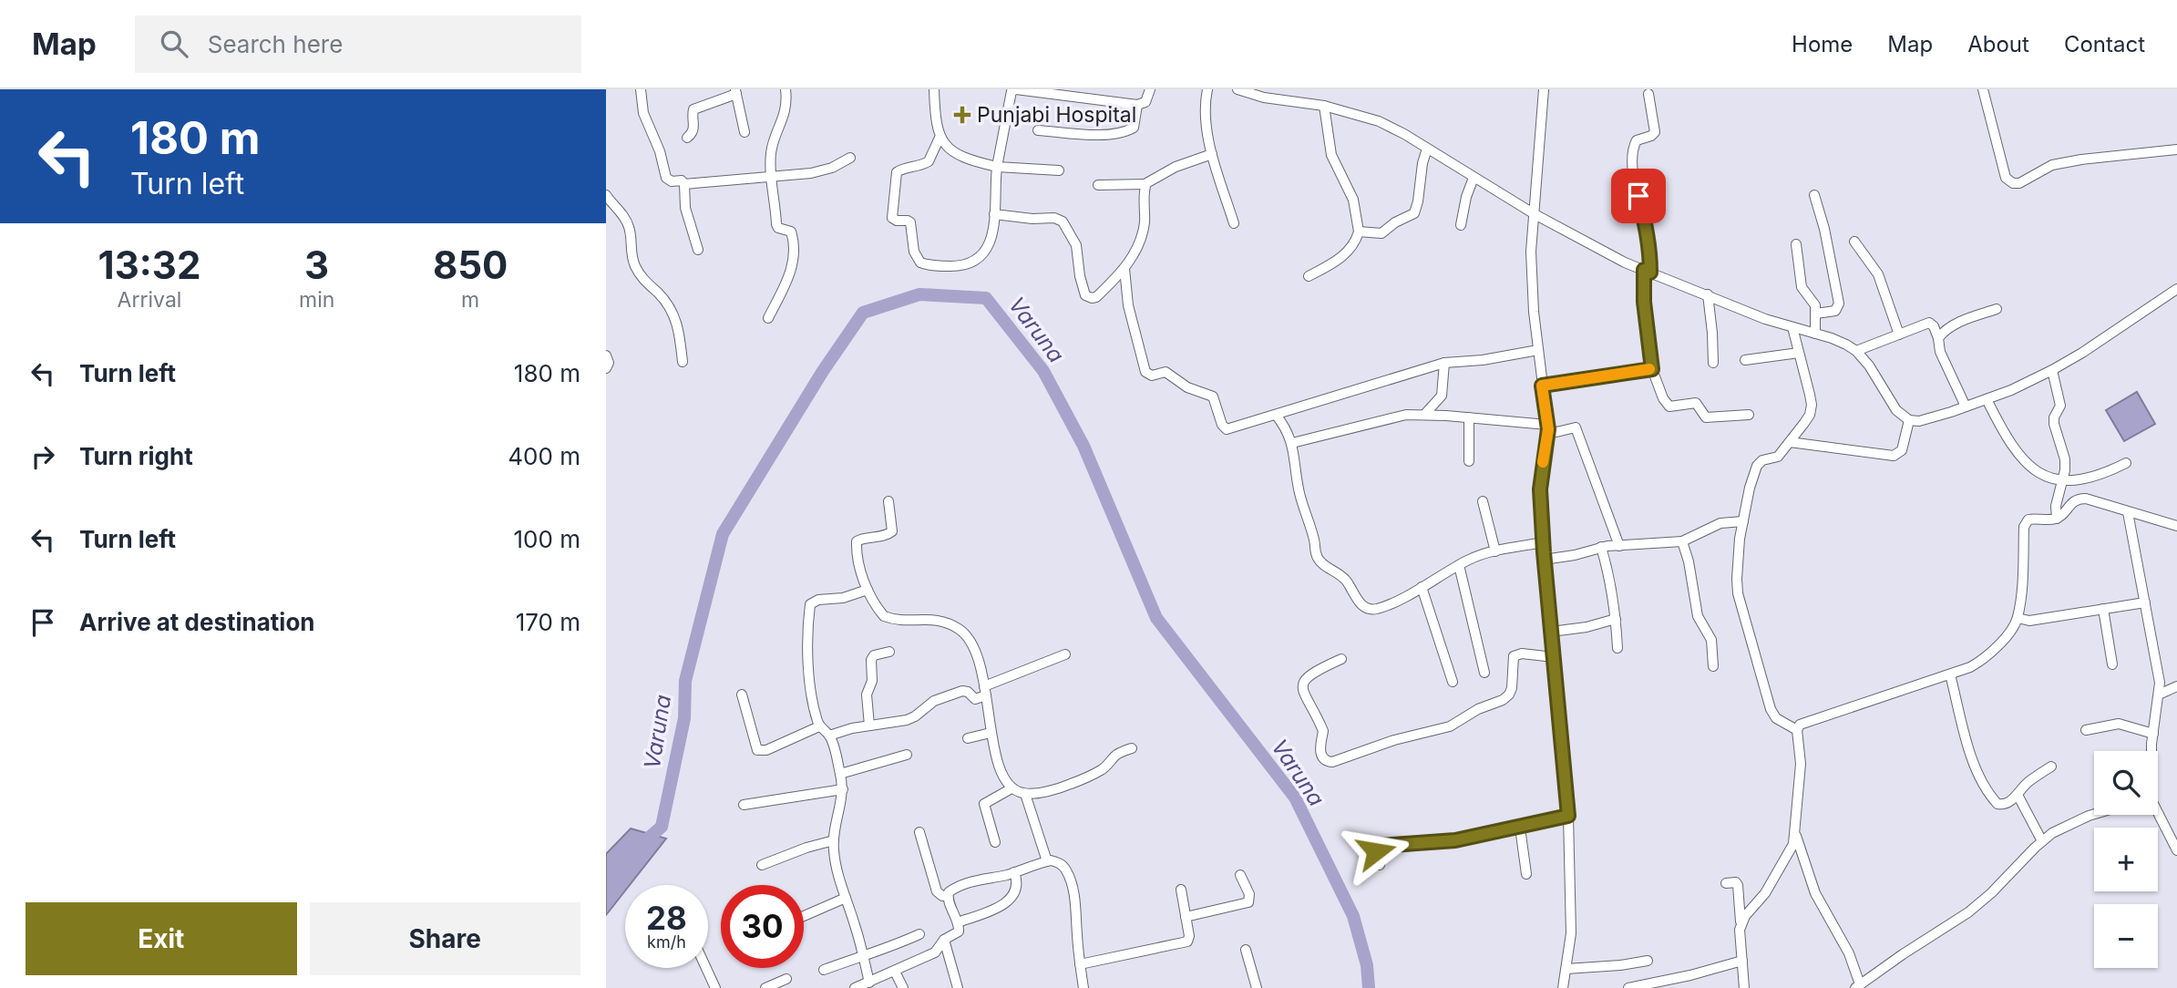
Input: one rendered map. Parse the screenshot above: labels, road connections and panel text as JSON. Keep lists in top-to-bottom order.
{
  "water": ["Varuna"],
  "places": {
    "health": ["Punjabi Hospital"]
  },
  "page": {
    "header": "Map",
    "search": "Search here",
    "nav": [
      "Home",
      "Map",
      "About",
      "Contact"
    ],
    "turn": ["180 m", "Turn left"],
    "eta": [
      "13:32",
      "Arrival",
      "3",
      "min",
      "850",
      "m"
    ],
    "list": [
      {
        "name": "Turn left",
        "value": "180 m"
      },
      {
        "name": "Turn right",
        "value": "400 m"
      },
      {
        "name": "Turn left",
        "value": "100 m"
      },
      {
        "name": "Arrive at destination",
        "value": "170 m"
      }
    ],
    "map_buttons": ["+", "−"],
    "speed": "28 km/h",
    "limit": "30",
    "buttons": ["Exit", "Share"]
  }
}
